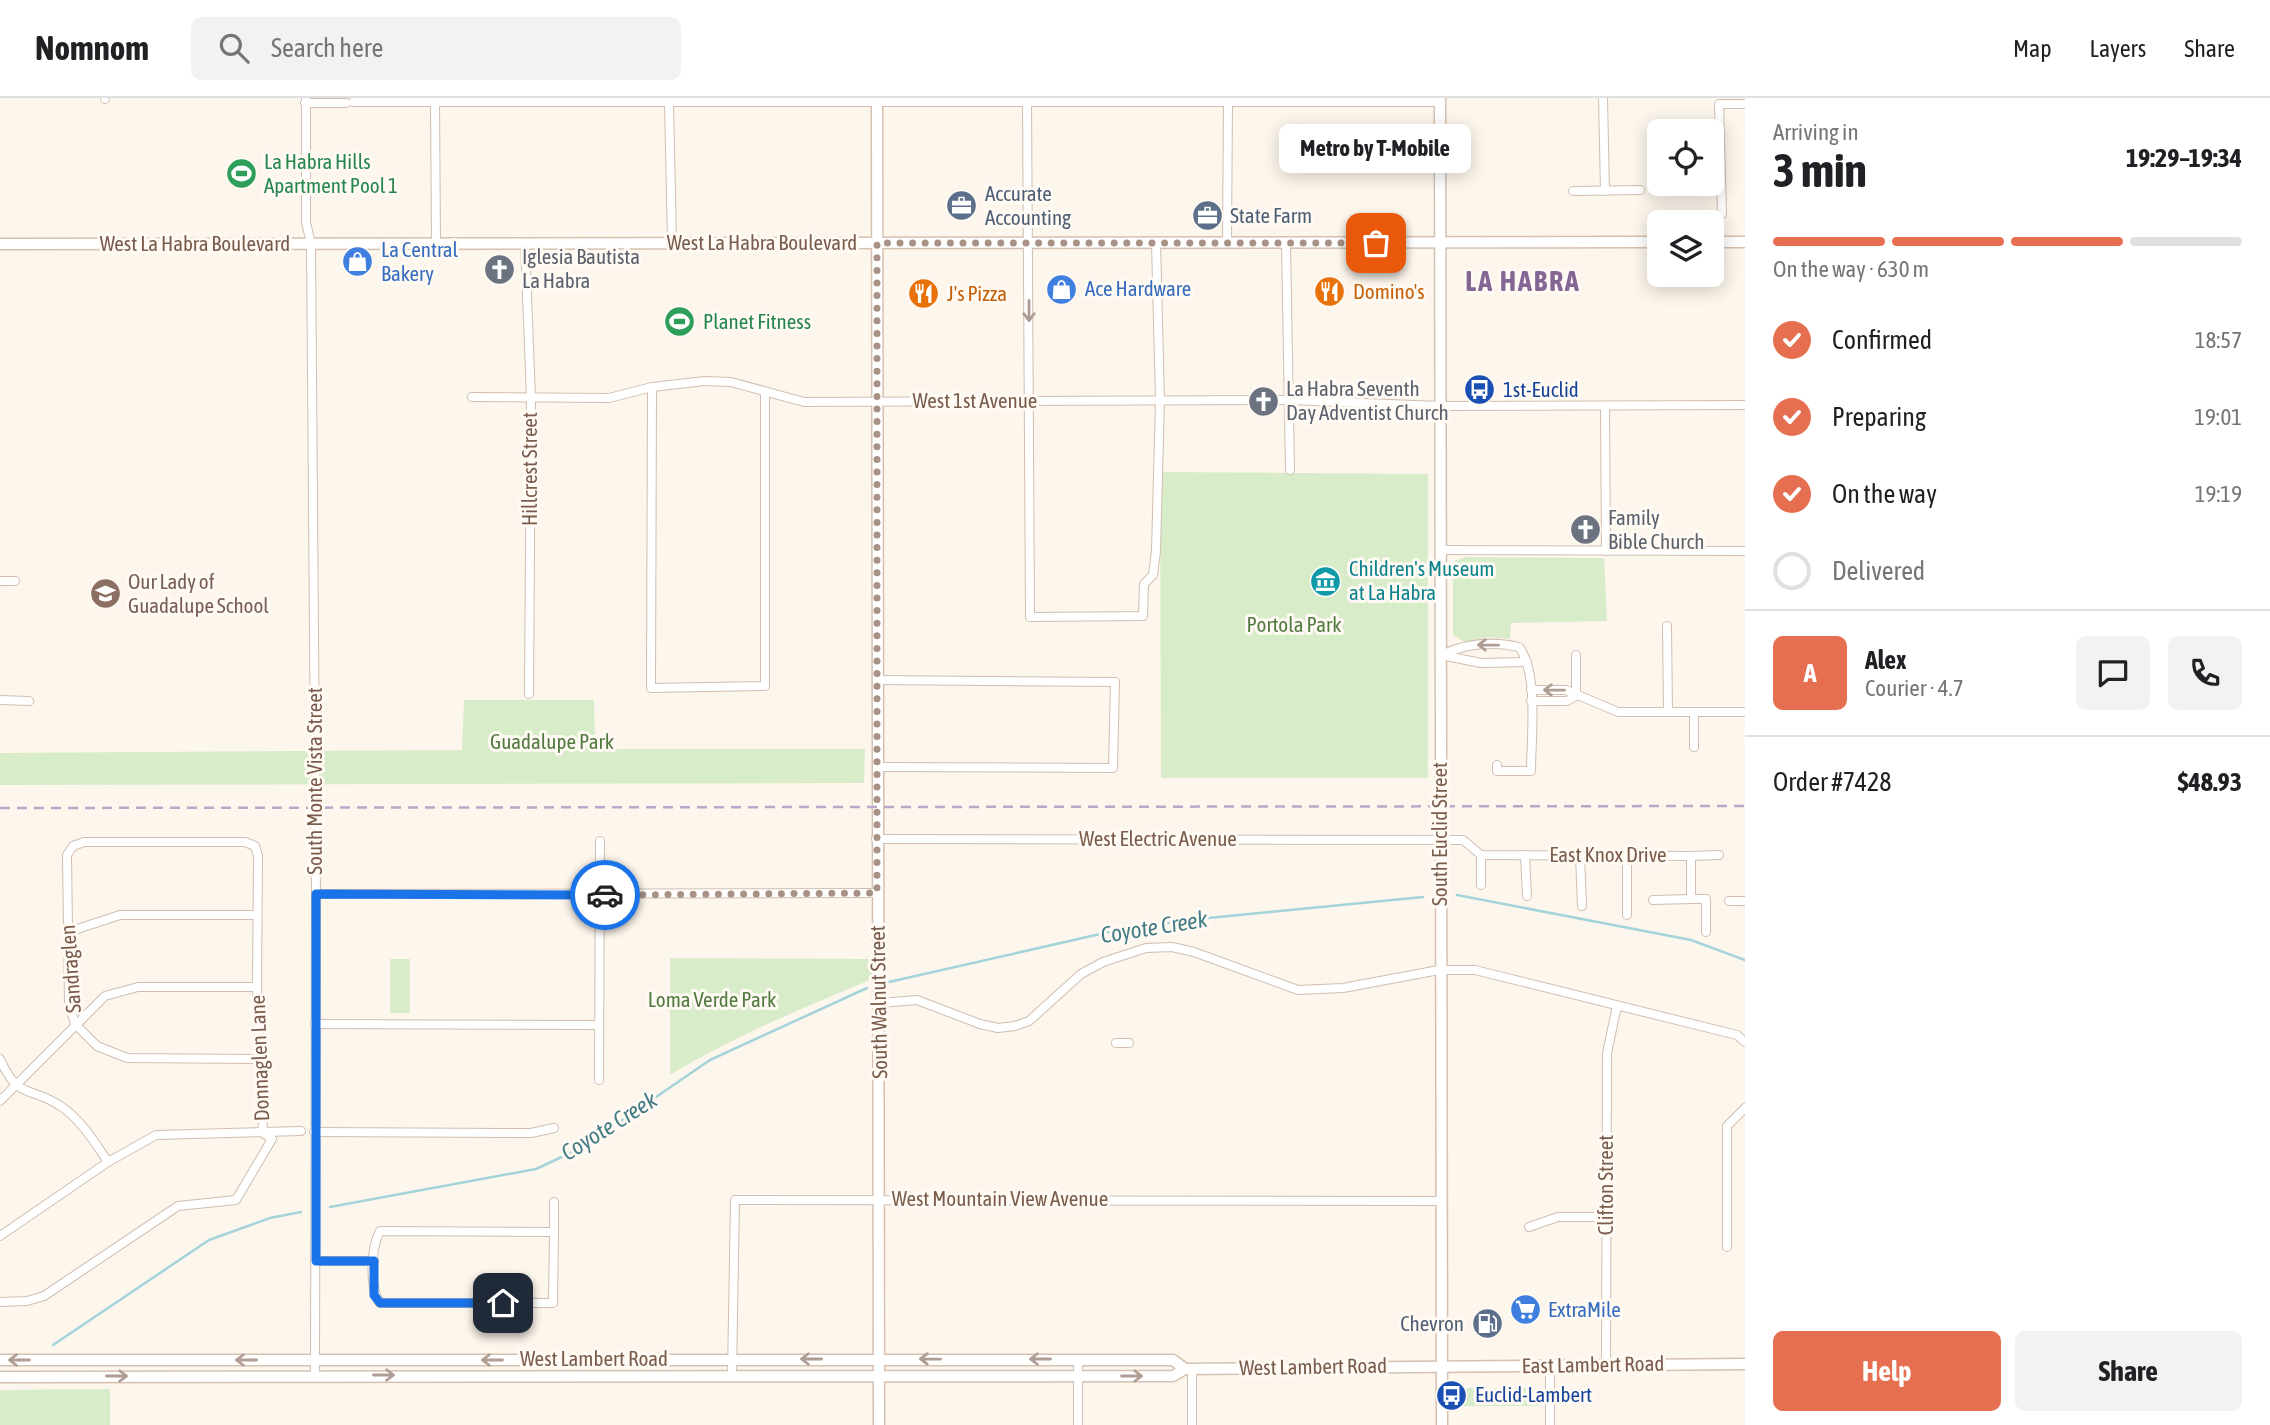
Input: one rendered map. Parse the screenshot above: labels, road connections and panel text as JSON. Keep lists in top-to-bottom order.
{
  "streets": {
    "main road": [
      "West La Habra Boulevard",
      "South Euclid Street",
      "South Walnut Street",
      "West Lambert Road",
      "East Lambert Road"
    ],
    "street": [
      "West 1st Avenue",
      "Hillcrest Street",
      "South Monte Vista Street",
      "West Electric Avenue",
      "East Knox Drive",
      "Sandraglen",
      "Donnaglen Lane",
      "Clifton Street",
      "West Mountain View Avenue"
    ]
  },
  "crossings": [
    ["West La Habra Boulevard", "Hillcrest Street"],
    ["West La Habra Boulevard", "South Monte Vista Street"],
    ["West La Habra Boulevard", "South Euclid Street"],
    ["West La Habra Boulevard", "South Walnut Street"],
    ["West 1st Avenue", "Hillcrest Street"],
    ["West 1st Avenue", "South Euclid Street"],
    ["West 1st Avenue", "South Walnut Street"],
    ["South Monte Vista Street", "West Lambert Road"],
    ["South Euclid Street", "West Electric Avenue"],
    ["South Euclid Street", "East Knox Drive"],
    ["South Euclid Street", "West Mountain View Avenue"],
    ["South Euclid Street", "West Lambert Road"],
    ["South Euclid Street", "East Lambert Road"],
    ["West Electric Avenue", "East Knox Drive"],
    ["West Electric Avenue", "South Walnut Street"],
    ["Sandraglen", "Donnaglen Lane"],
    ["South Walnut Street", "West Mountain View Avenue"],
    ["South Walnut Street", "West Lambert Road"],
    ["Clifton Street", "East Lambert Road"],
    ["West Mountain View Avenue", "West Lambert Road"],
    ["West Lambert Road", "East Lambert Road"]
  ],
  "districts": ["LA HABRA"],
  "water": ["Coyote Creek"],
  "parks": ["Portola Park", "Guadalupe Park", "Loma Verde Park"],
  "places": {
    "sports": ["La Habra Hills Apartment Pool 1", "Planet Fitness"],
    "office": ["Accurate Accounting", "State Farm"],
    "other": ["Metro by T-Mobile"],
    "shop": ["La Central Bakery", "Ace Hardware"],
    "church": ["Iglesia Bautista La Habra", "La Habra Seventh Day Adventist Church", "Family Bible Church"],
    "restaurant": ["Domino's", "J's Pizza"],
    "bus stop": ["1st-Euclid", "Euclid-Lambert"],
    "museum": ["Children's Museum at La Habra"],
    "school or university": ["Our Lady of Guadalupe School"],
    "supermarket": ["ExtraMile"],
    "fuel station": ["Chevron"]
  },
  "page": {
    "header": "Nomnom",
    "search": "Search here",
    "nav": ["Map", "Layers", "Share"],
    "heading": ["3 min", "Arriving in", "19:29–19:34"],
    "panel": [
      "Alex",
      "Courier · 4.7",
      "Order #7428",
      "$48.93"
    ],
    "bubble": "Metro by T-Mobile",
    "bar": "On the way · 630 m",
    "list": [
      ["Confirmed", "18:57"],
      ["Preparing", "19:01"],
      ["On the way", "19:19"],
      "Delivered"
    ],
    "round": "A",
    "buttons": ["Help", "Share"]
  }
}
